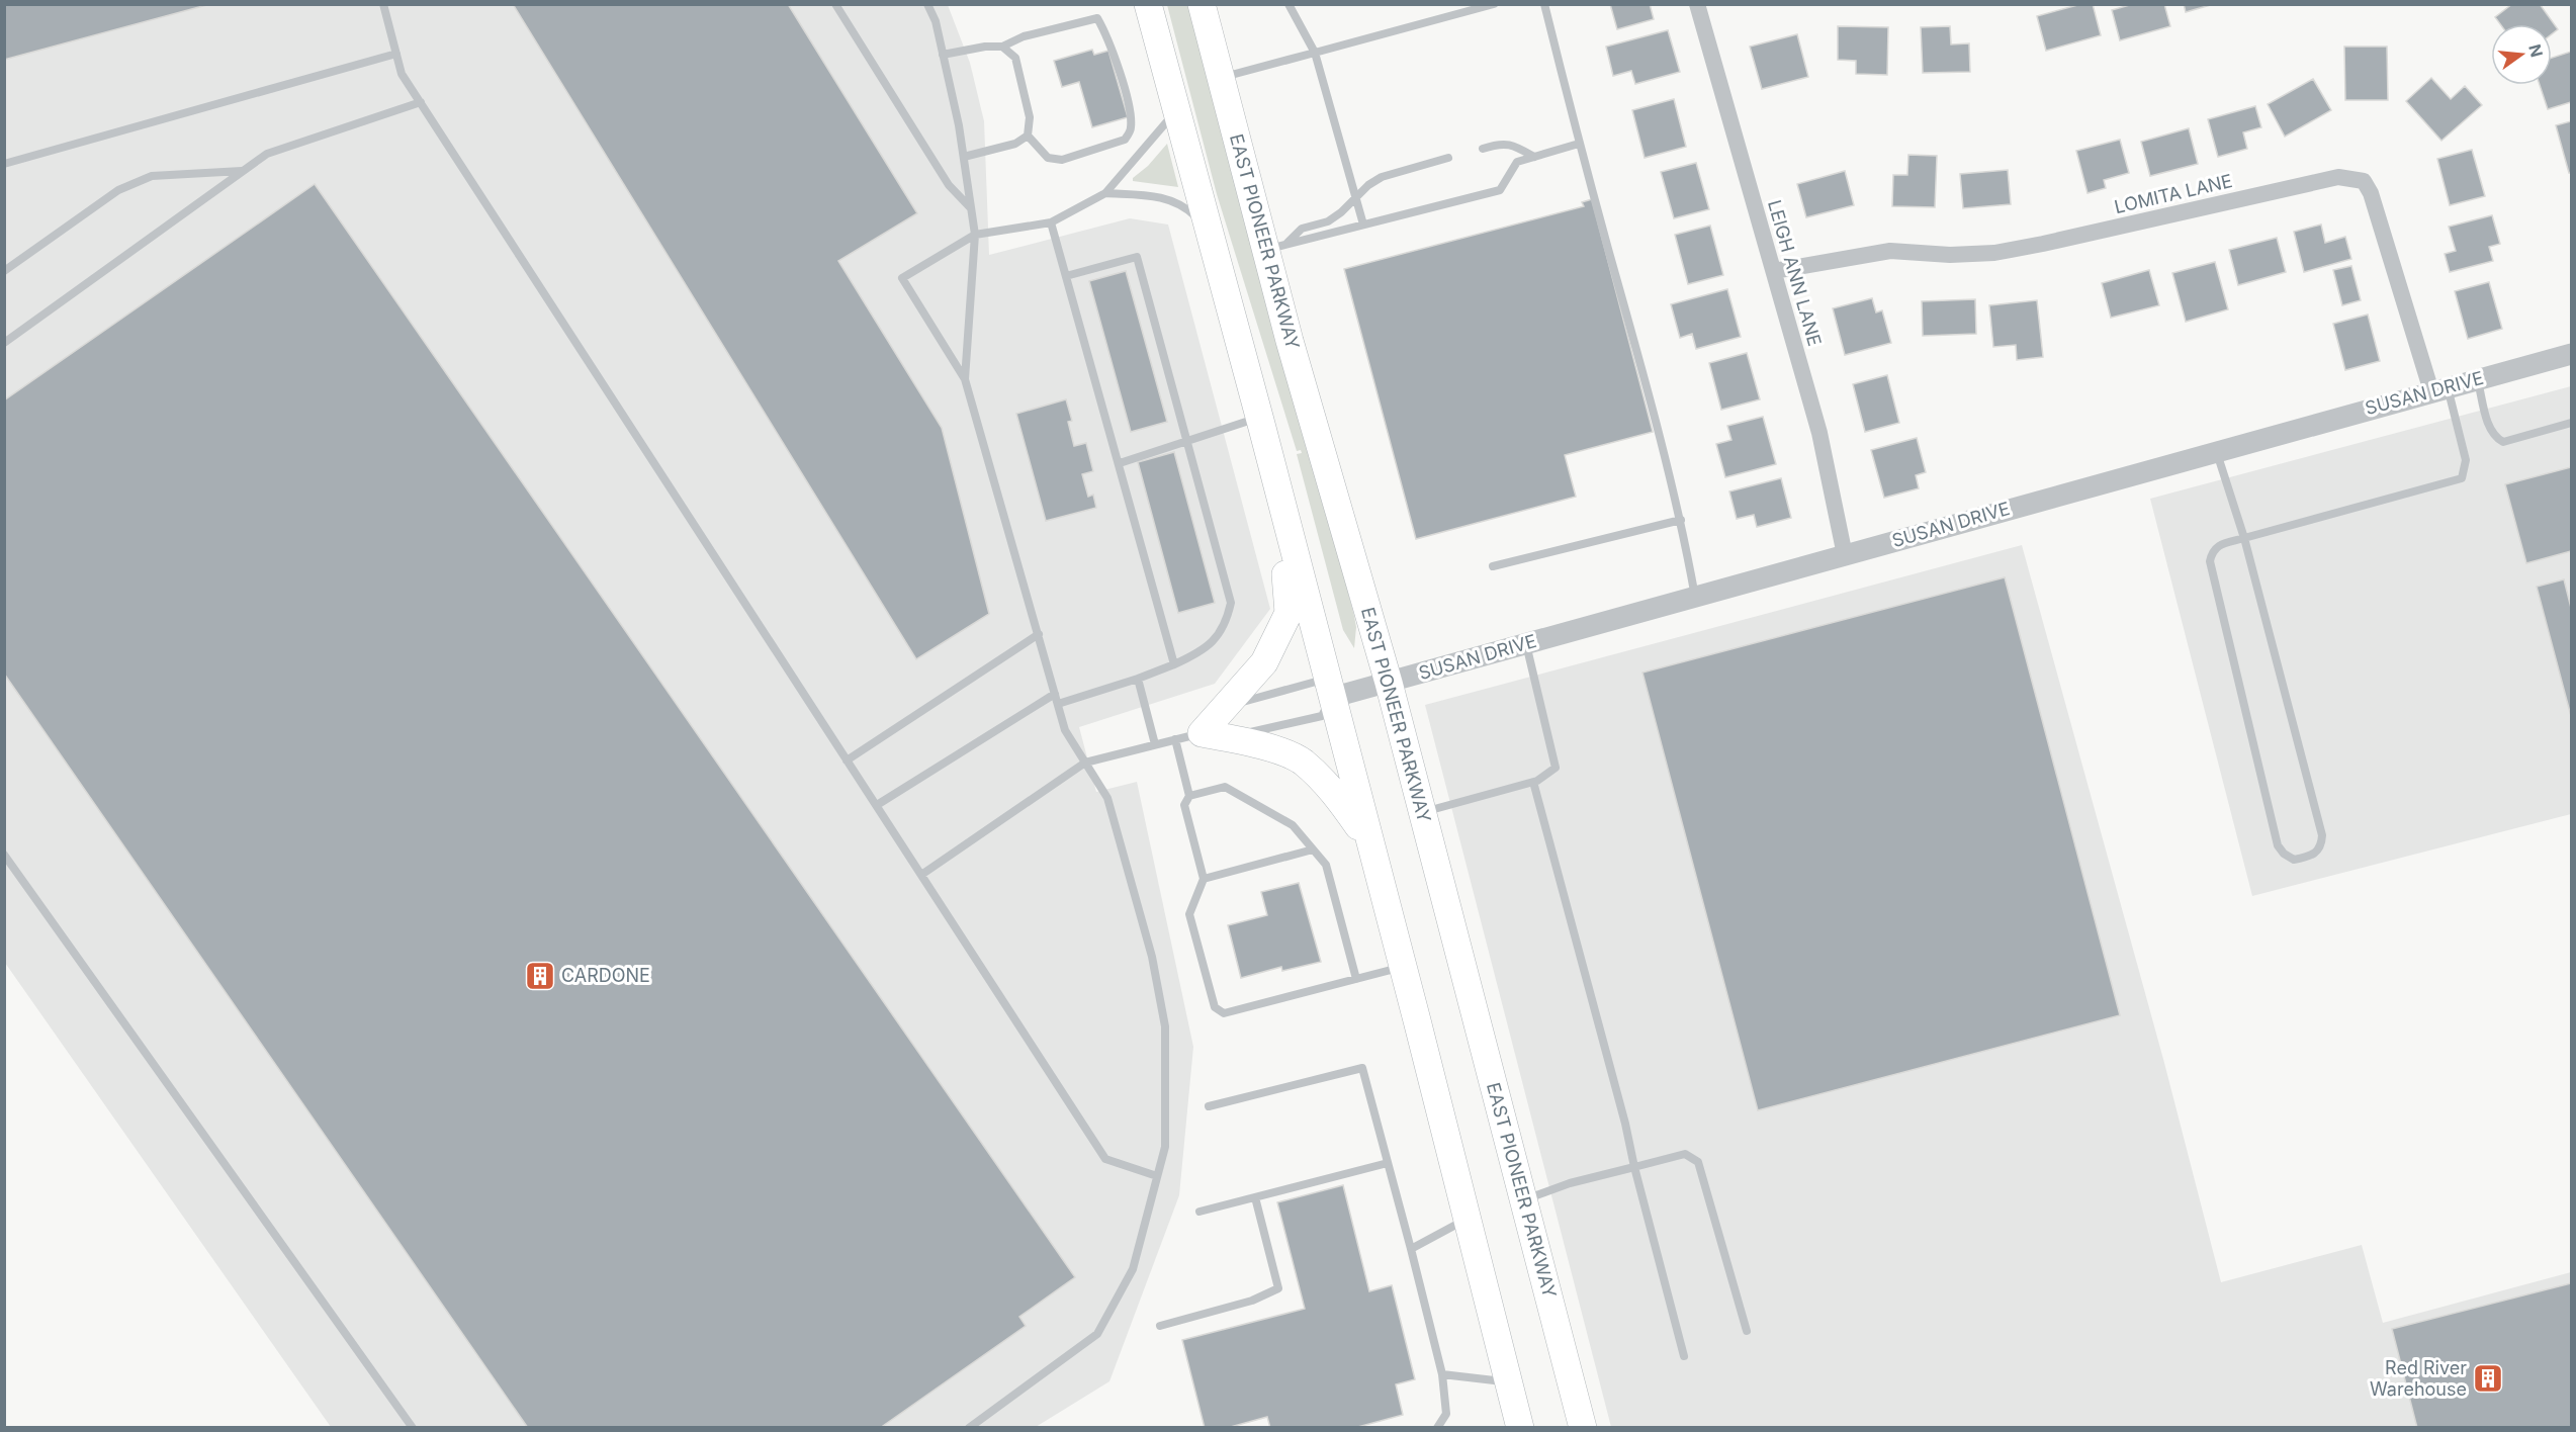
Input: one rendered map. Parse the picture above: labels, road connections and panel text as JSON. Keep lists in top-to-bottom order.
{
  "streets": {
    "main road": ["EAST PIONEER PARKWAY"],
    "street": ["LOMITA LANE", "LEIGH ANN LANE", "SUSAN DRIVE"]
  },
  "crossings": [
    ["LOMITA LANE", "LEIGH ANN LANE"],
    ["LOMITA LANE", "SUSAN DRIVE"],
    ["EAST PIONEER PARKWAY", "SUSAN DRIVE"],
    ["LEIGH ANN LANE", "SUSAN DRIVE"]
  ],
  "places": {
    "building": ["CARDONE", "Red River Warehouse"]
  },
  "north": "right"
}
